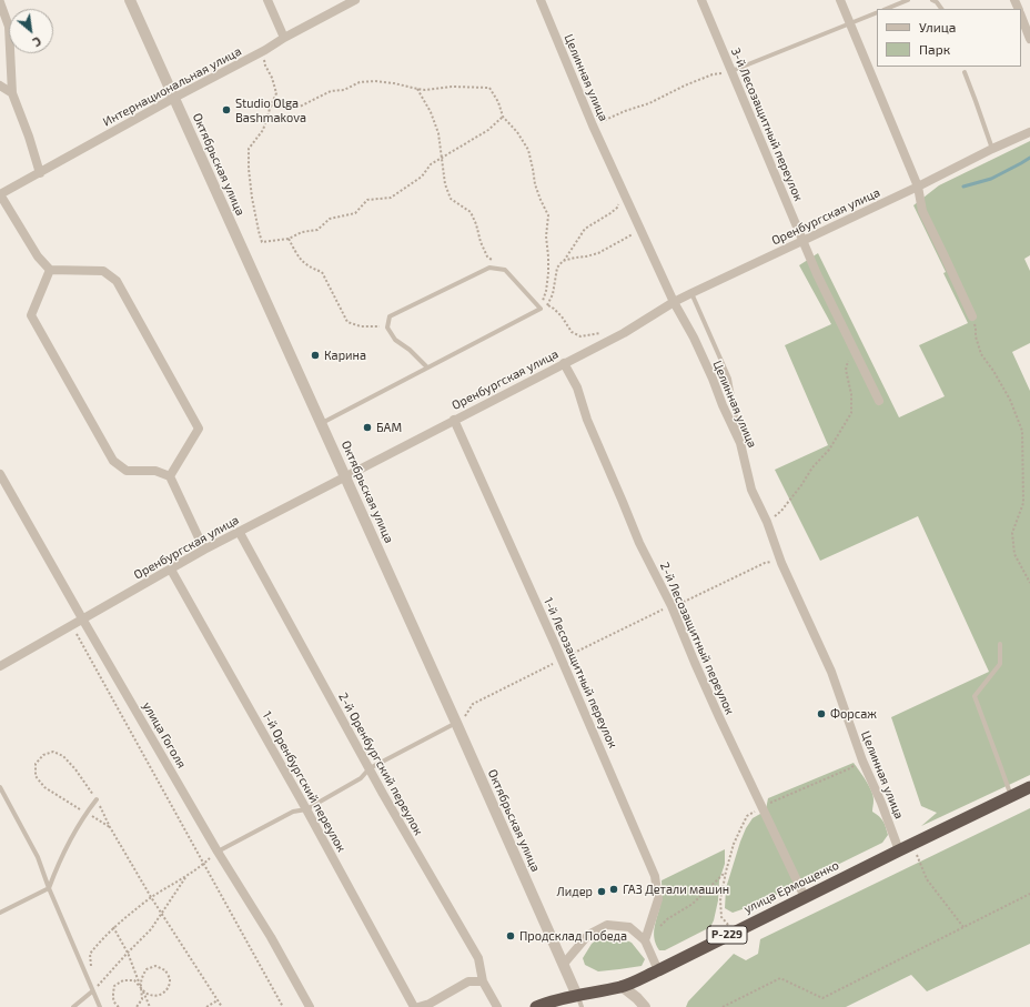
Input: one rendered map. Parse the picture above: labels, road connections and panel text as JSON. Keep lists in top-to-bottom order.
{
  "streets": {
    "highway": ["улица Ермощенко", "Р-229"],
    "street": [
      "Целинная улица",
      "Интернациональная улица",
      "3-й Лесозащитный переулок",
      "Октябрьская улица",
      "Оренбургская улица",
      "2-й Лесозащитный переулок",
      "1-й Лесозащитный переулок",
      "улица Гоголя",
      "2-й Оренбургский переулок",
      "1-й Оренбургский переулок"
    ]
  },
  "crossings": [
    ["Целинная улица", "Оренбургская улица"],
    ["Целинная улица", "улица Ермощенко"],
    ["Интернациональная улица", "Октябрьская улица"],
    ["3-й Лесозащитный переулок", "Оренбургская улица"],
    ["Октябрьская улица", "Оренбургская улица"],
    ["Октябрьская улица", "улица Ермощенко"],
    ["Оренбургская улица", "2-й Лесозащитный переулок"],
    ["Оренбургская улица", "1-й Лесозащитный переулок"],
    ["Оренбургская улица", "улица Гоголя"],
    ["Оренбургская улица", "2-й Оренбургский переулок"],
    ["Оренбургская улица", "1-й Оренбургский переулок"],
    ["2-й Лесозащитный переулок", "улица Ермощенко"]
  ],
  "places": [
    "Studio Olga Bashmakova",
    "Карина",
    "БАМ",
    "Форсаж",
    "ГАЗ Детали машин",
    "Лидер",
    "Продсклад Победа"
  ],
  "legend": ["Улица", "Парк"],
  "north": "bottom right"
}
